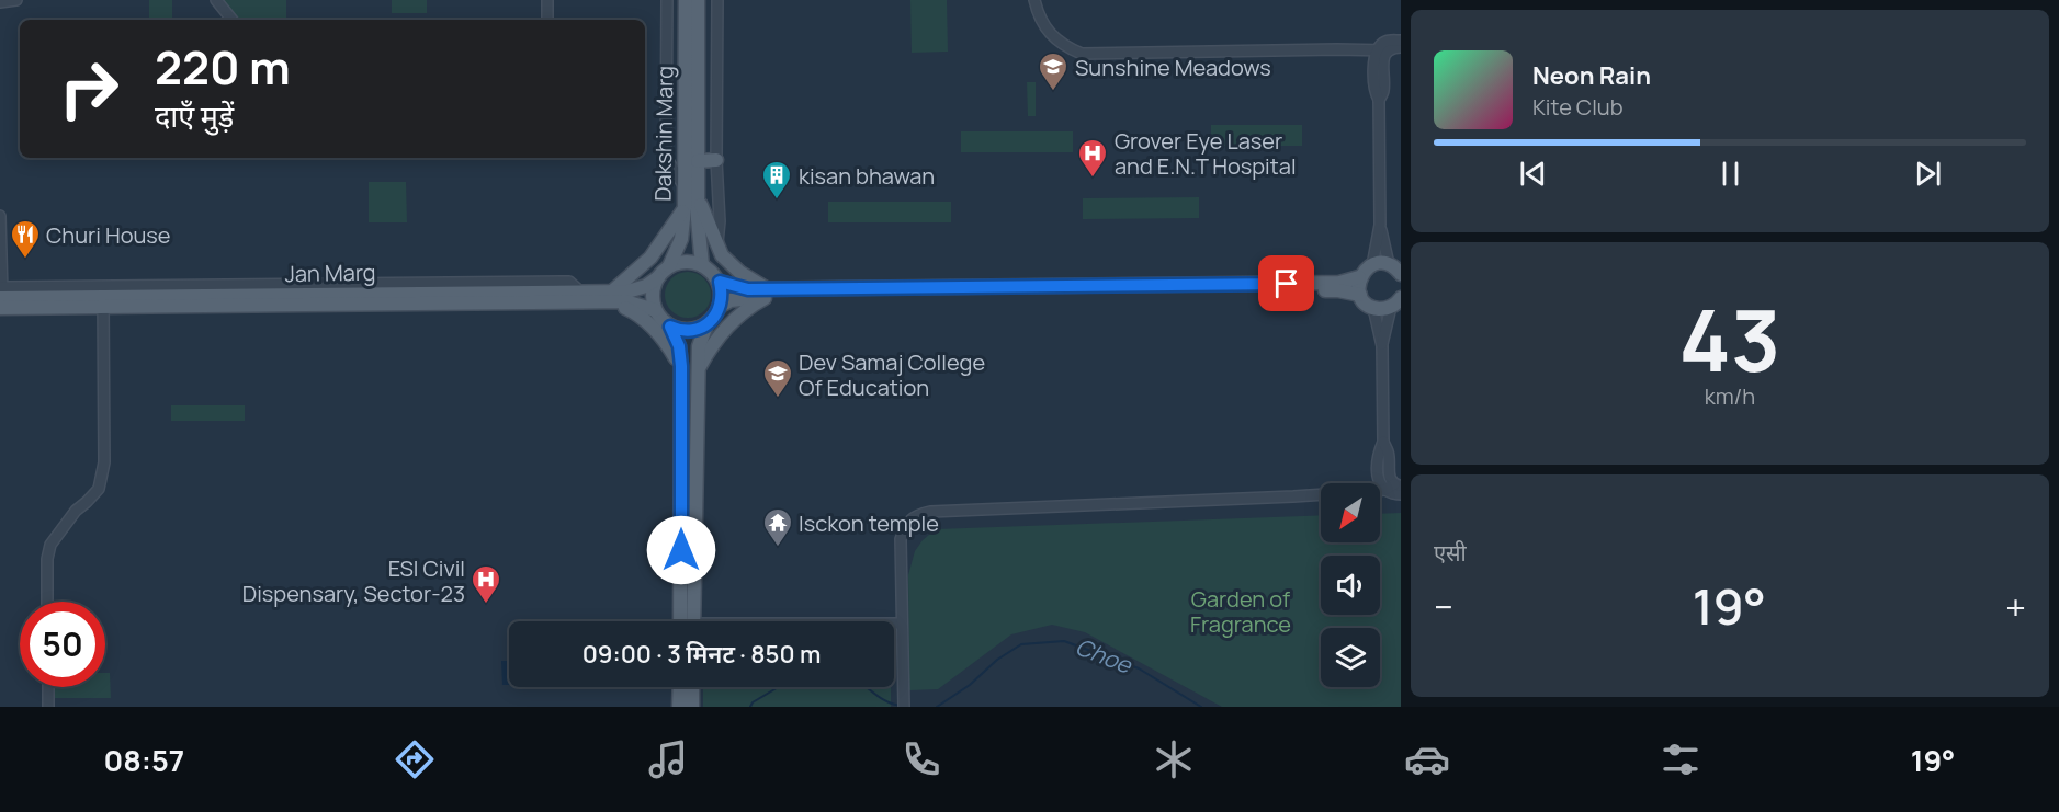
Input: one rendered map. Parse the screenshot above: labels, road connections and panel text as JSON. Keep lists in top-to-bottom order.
{
  "streets": {
    "main road": ["Dakshin Marg", "Jan Marg"]
  },
  "crossings": [
    ["Dakshin Marg", "Jan Marg"]
  ],
  "water": ["Choe"],
  "parks": ["Garden of Fragrance"],
  "places": {
    "school or university": ["Sunshine Meadows", "Dev Samaj College Of Education"],
    "hospital": ["Grover Eye Laser and E.N.T Hospital", "ESI Civil Dispensary, Sector-23"],
    "building": ["kisan bhawan"],
    "restaurant": ["Churi House"],
    "temple": ["Isckon temple"]
  },
  "north": "bottom left",
  "page": {
    "turn": ["220 m", "दाएँ मुड़ें"],
    "song": ["Neon Rain", "Kite Club"],
    "tile": [
      ["43", "km/h"],
      "एसी"
    ],
    "heat": ["−", "19°", "+"],
    "limit": "50",
    "trip": "09:00 · 3 मिनट · 850 m",
    "tabs": ["08:57", "19°"]
  }
}
